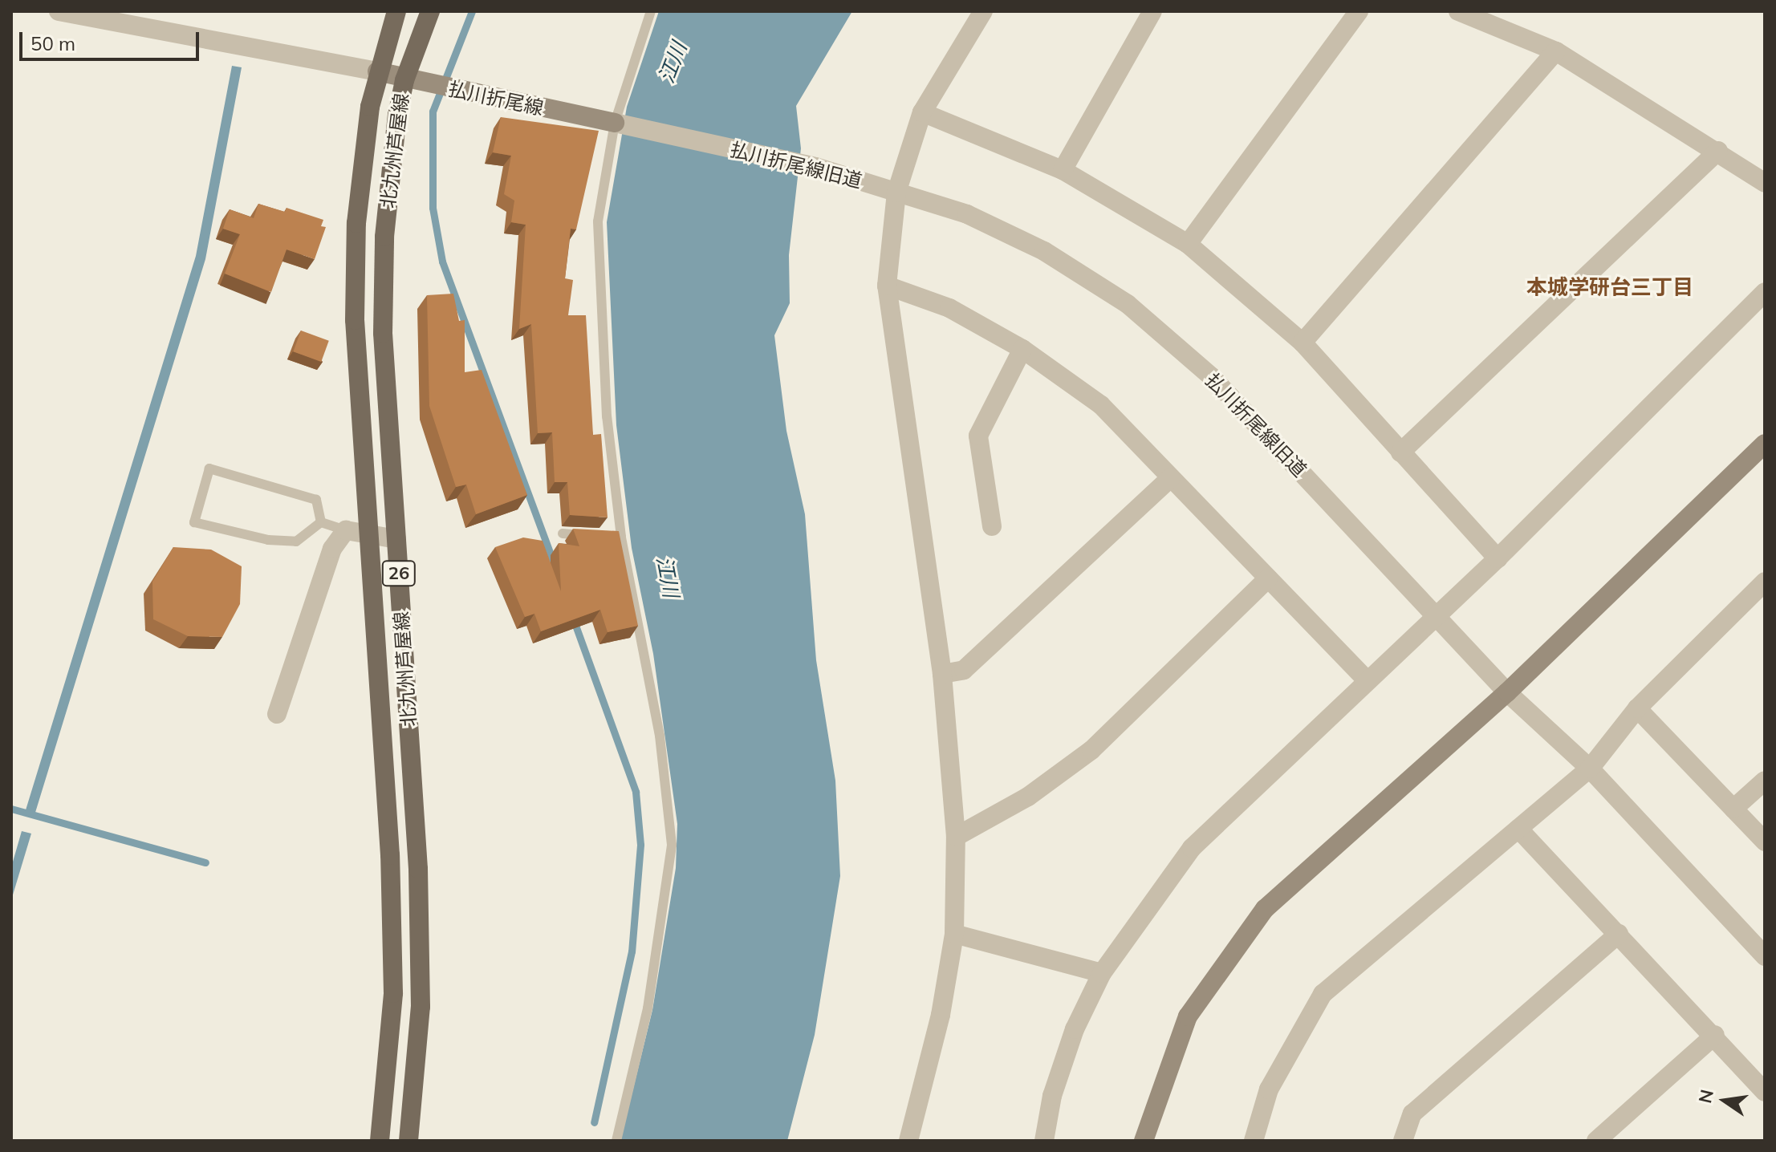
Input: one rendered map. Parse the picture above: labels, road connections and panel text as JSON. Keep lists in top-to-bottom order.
{
  "streets": {
    "main road": ["北九州芦屋線", "26"],
    "street": ["払川折尾線", "払川折尾線旧道"]
  },
  "crossings": [
    ["払川折尾線", "北九州芦屋線"],
    ["払川折尾線", "払川折尾線旧道"]
  ],
  "districts": ["本城学研台三丁目"],
  "water": ["江川"],
  "scale_bar": "50 m",
  "north": "left"
}
